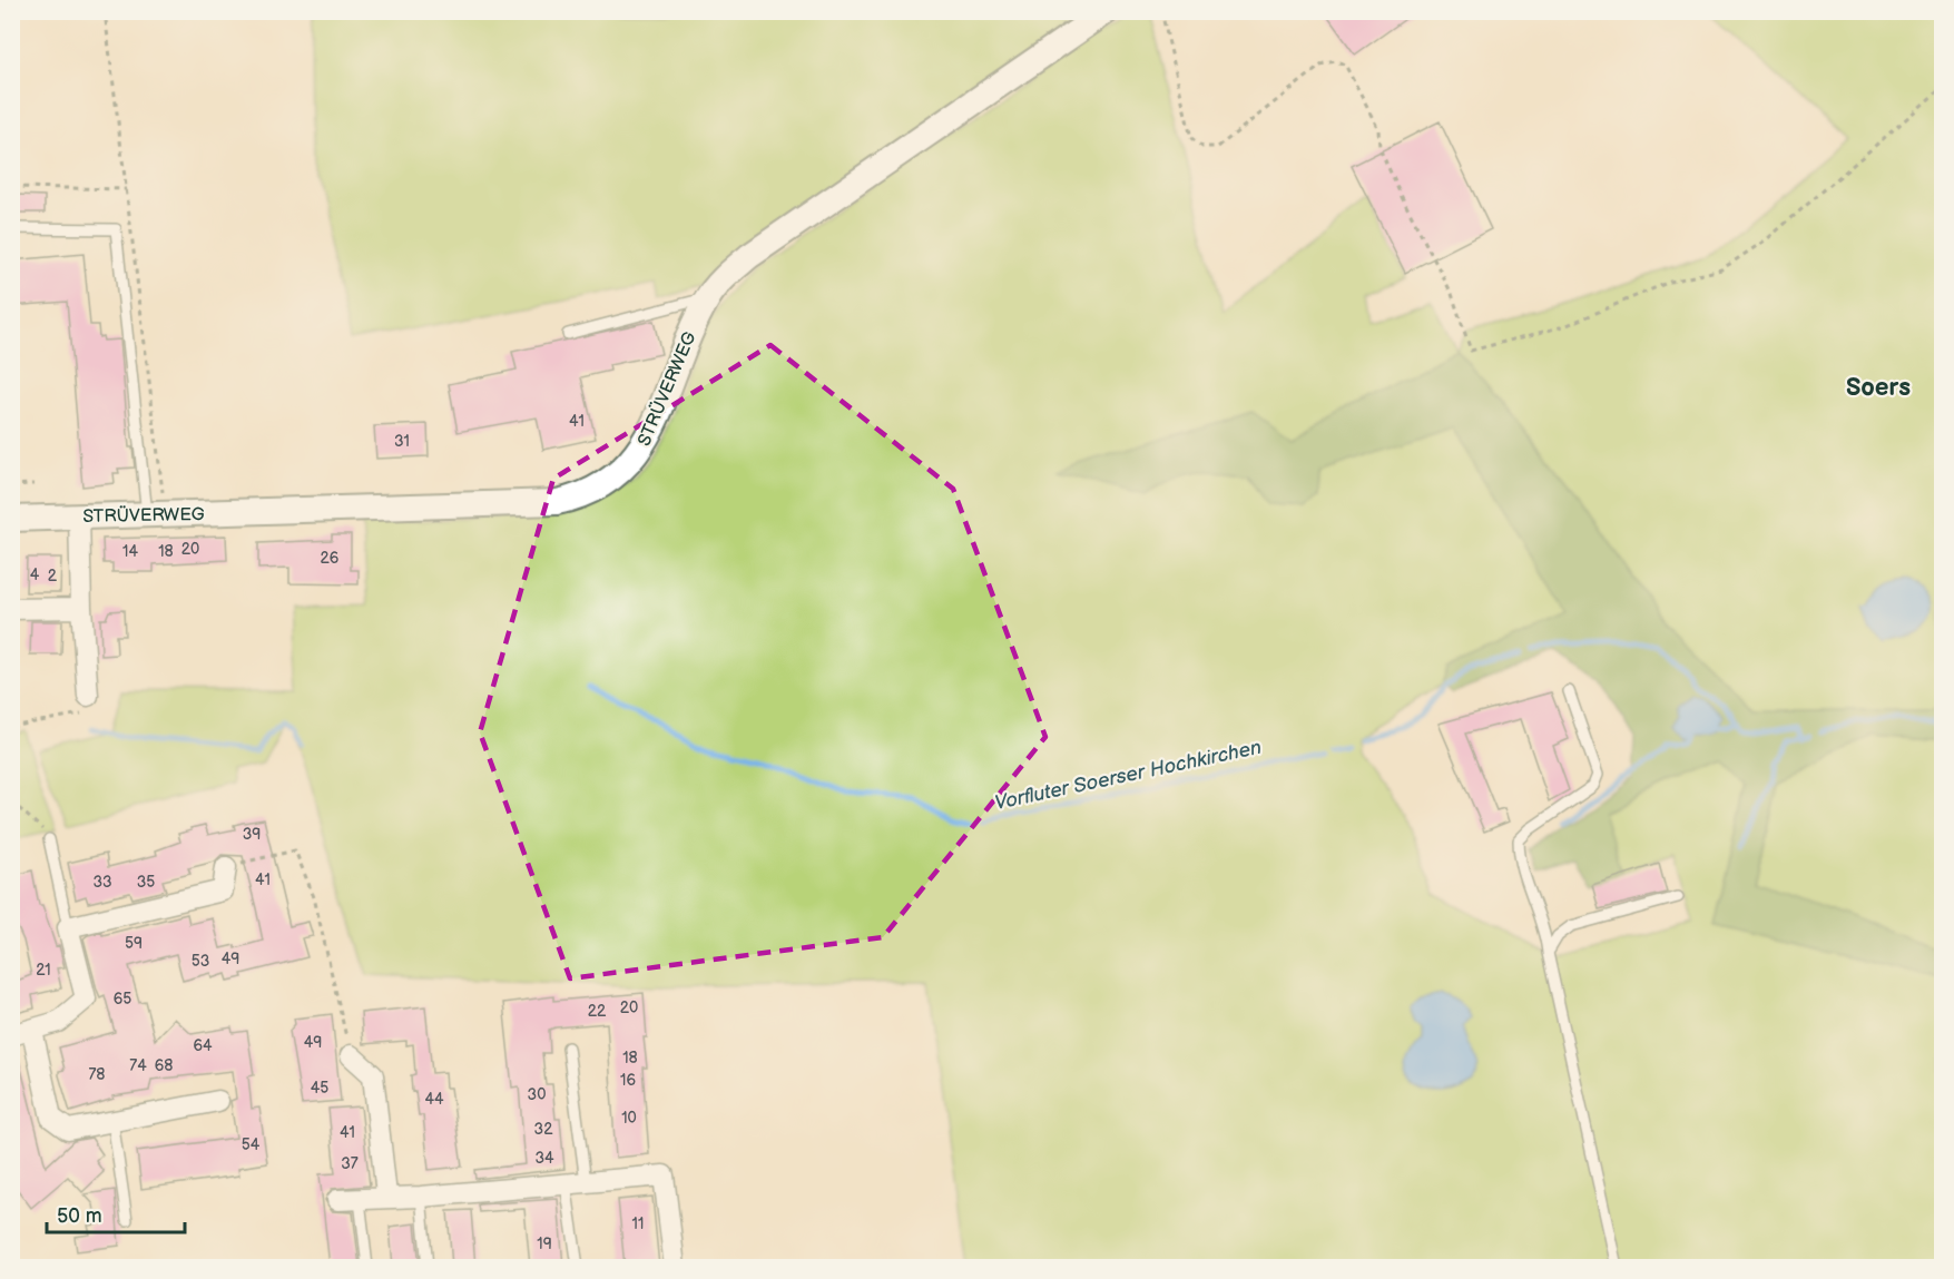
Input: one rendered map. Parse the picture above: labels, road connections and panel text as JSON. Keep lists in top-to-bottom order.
{
  "streets": {
    "street": ["STRÜVERWEG"]
  },
  "districts": ["Soers"],
  "water": ["Vorfluter Soerser Hochkirchen"],
  "house_numbers": [
    "41",
    "31",
    "20",
    "14",
    "18",
    "26",
    "4",
    "2",
    "39",
    "41",
    "33",
    "35",
    "59",
    "49",
    "53",
    "21",
    "65",
    "20",
    "22",
    "49",
    "64",
    "18",
    "74",
    "68",
    "78",
    "16",
    "45",
    "30",
    "44",
    "10",
    "32",
    "41",
    "54",
    "34",
    "37",
    "11",
    "19"
  ],
  "scale_bar": "50 m"
}
